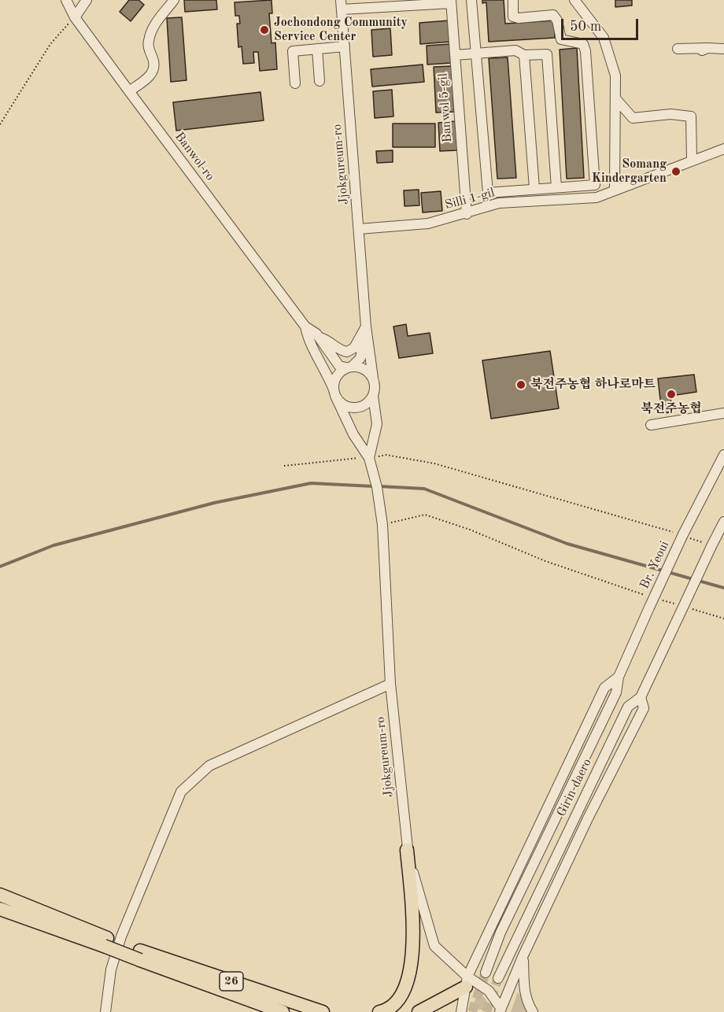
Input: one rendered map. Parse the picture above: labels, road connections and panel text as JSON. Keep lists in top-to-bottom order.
{
  "streets": {
    "main road": ["26"],
    "street": [
      "Banwol 5-gil",
      "Banwol-ro",
      "Jjokgureum-ro",
      "Silli 1-gil",
      "Br. Yeoui",
      "Girin-daero"
    ]
  },
  "crossings": [
    ["Banwol 5-gil", "Silli 1-gil"],
    ["Jjokgureum-ro", "Silli 1-gil"],
    ["Br. Yeoui", "Girin-daero"]
  ],
  "places": [
    "Jochondong Community Service Center",
    "Somang Kindergarten",
    "북전주농협 하나로마트",
    "북전주농협"
  ],
  "scale_bar": "50 m"
}
